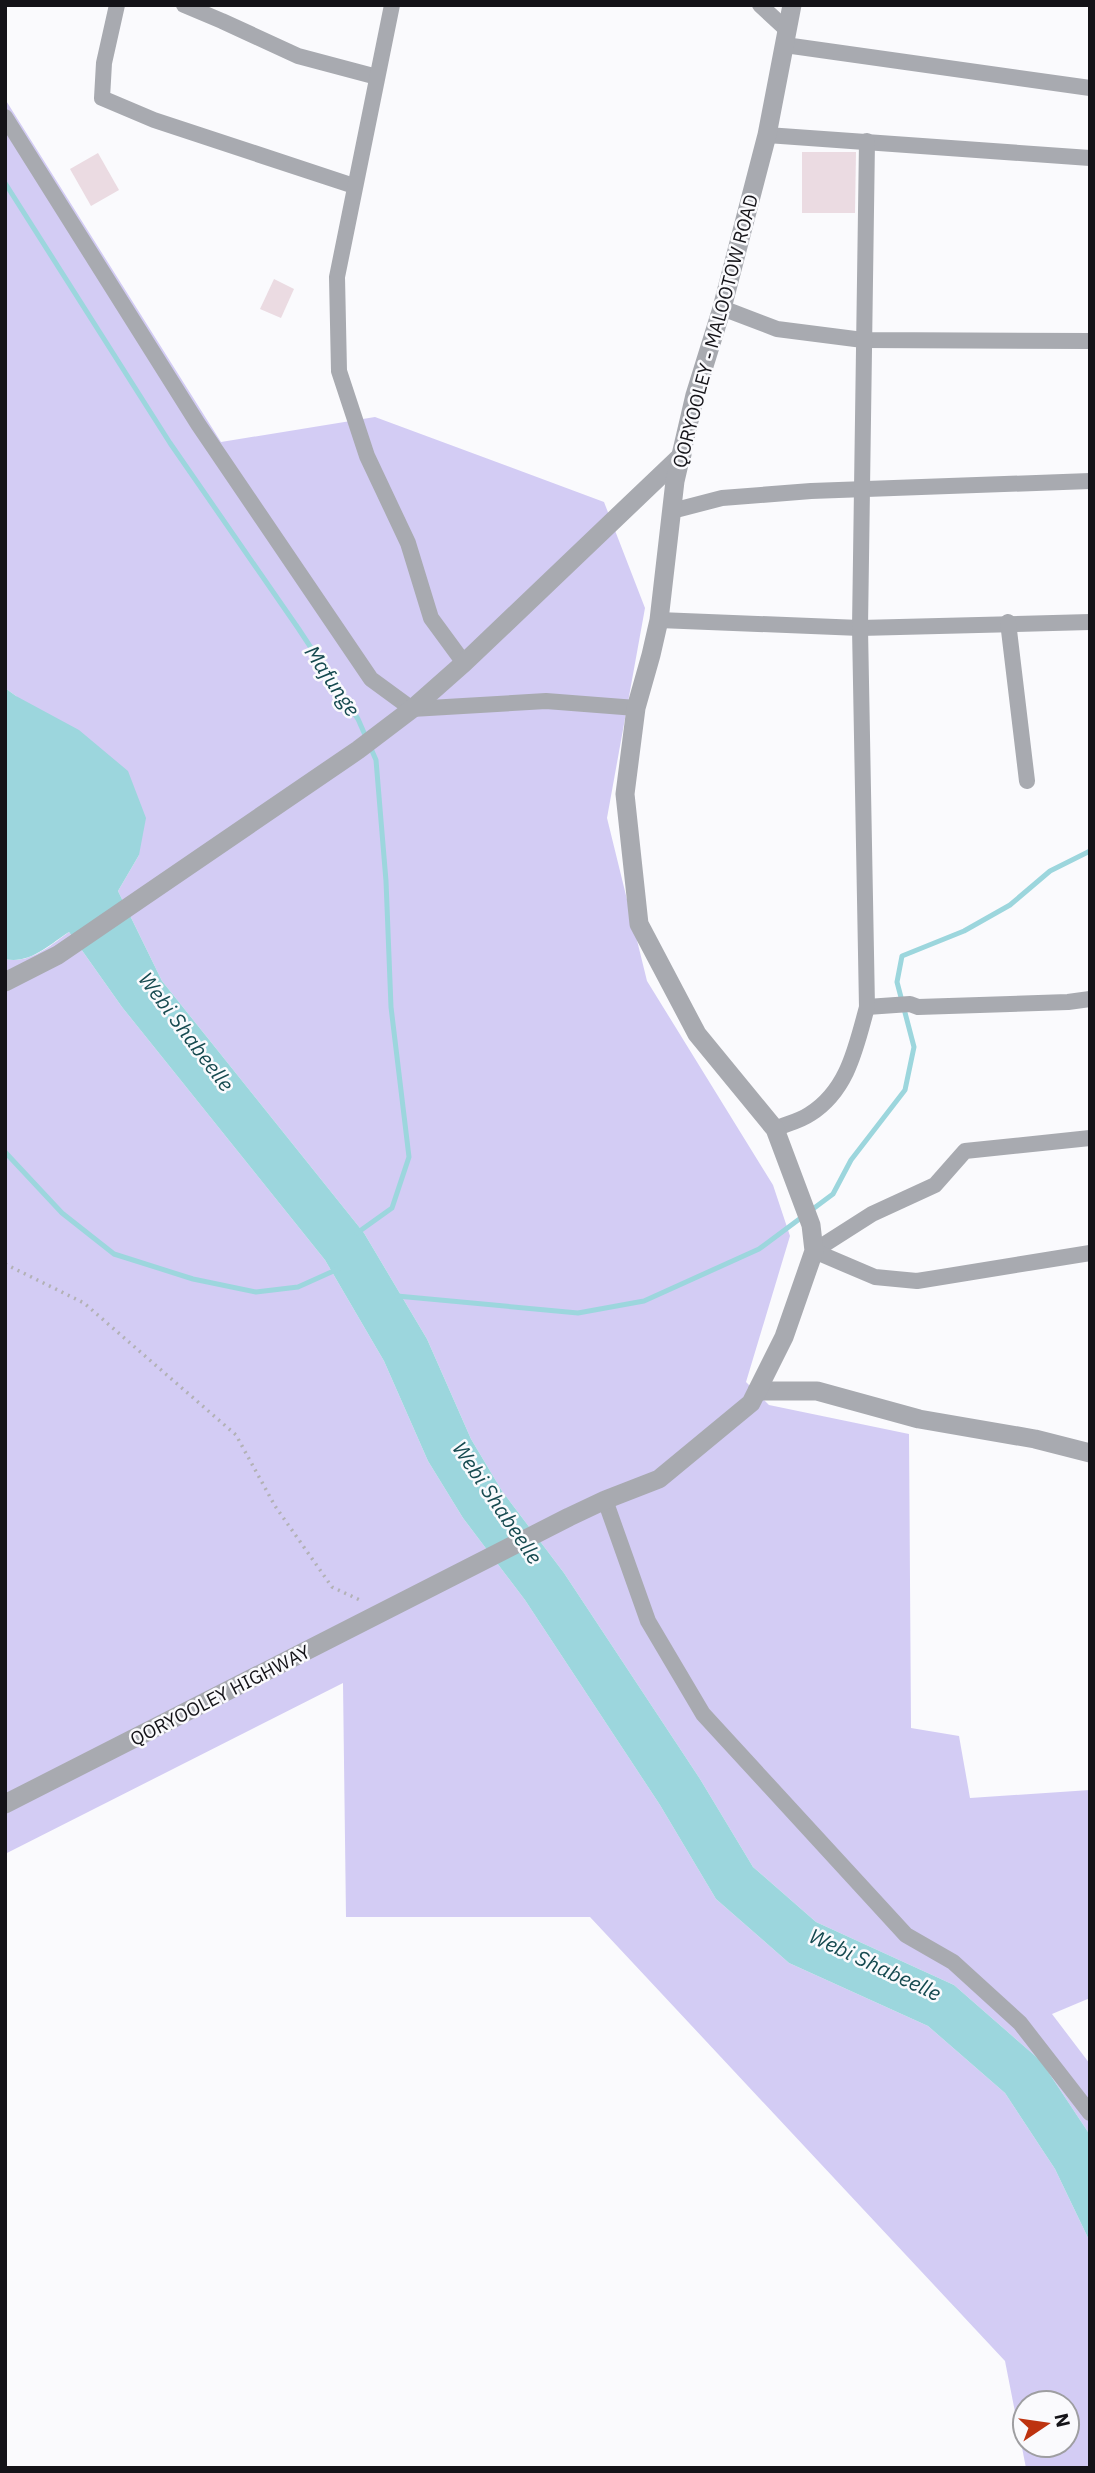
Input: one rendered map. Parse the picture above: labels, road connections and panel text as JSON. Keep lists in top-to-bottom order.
{
  "streets": {
    "street": ["QORYOOLEY - MALOOTOW ROAD", "QORYOOLEY HIGHWAY"]
  },
  "water": ["Mafunge", "Webi Shabeelle"],
  "north": "right"
}
